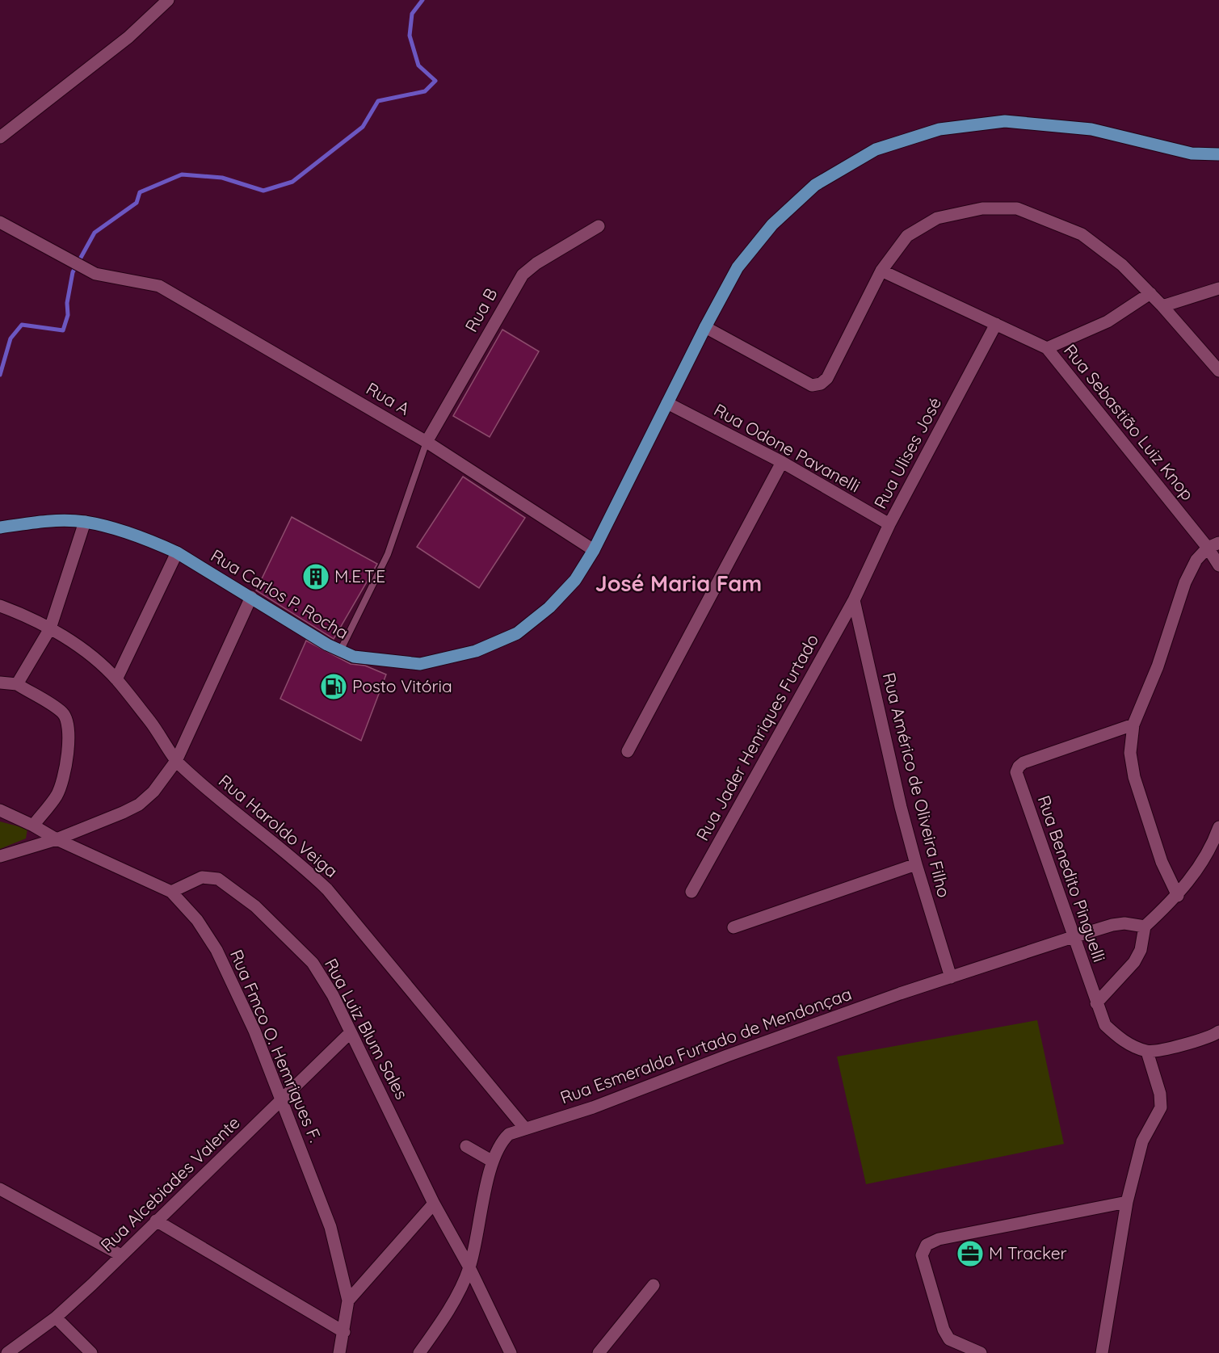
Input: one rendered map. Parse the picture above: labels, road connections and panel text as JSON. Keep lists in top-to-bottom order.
{
  "streets": {
    "main road": ["Rua Carlos P. Rocha"],
    "street": [
      "Rua B",
      "Rua A",
      "Rua Sebastião Luiz Knop",
      "Rua Odone Pavanelli",
      "Rua Ulises José",
      "Rua Jader Henriques Furtado",
      "Rua Américo de Oliveira Filho",
      "Rua Haroldo Veiga",
      "Rua Benedito Pinguelli",
      "Rua Luiz Blum Sales",
      "Rua Fmco O. Hemriques F.",
      "Rua Esmeralda Furtado de Mendonçaa",
      "Rua Alcebiades Valente"
    ]
  },
  "crossings": [
    ["Rua B", "Rua A"],
    ["Rua A", "Rua Carlos P. Rocha"],
    ["Rua Sebastião Luiz Knop", "Rua Ulises José"],
    ["Rua Odone Pavanelli", "Rua Ulises José"],
    ["Rua Odone Pavanelli", "Rua Carlos P. Rocha"],
    ["Rua Ulises José", "Rua Jader Henriques Furtado"],
    ["Rua Ulises José", "Rua Américo de Oliveira Filho"],
    ["Rua Jader Henriques Furtado", "Rua Américo de Oliveira Filho"],
    ["Rua Américo de Oliveira Filho", "Rua Esmeralda Furtado de Mendonçaa"],
    ["Rua Haroldo Veiga", "Rua Esmeralda Furtado de Mendonçaa"],
    ["Rua Benedito Pinguelli", "Rua Esmeralda Furtado de Mendonçaa"],
    ["Rua Luiz Blum Sales", "Rua Fmco O. Hemriques F."],
    ["Rua Luiz Blum Sales", "Rua Esmeralda Furtado de Mendonçaa"],
    ["Rua Luiz Blum Sales", "Rua Alcebiades Valente"],
    ["Rua Fmco O. Hemriques F.", "Rua Alcebiades Valente"]
  ],
  "districts": ["José Maria Fam"],
  "places": {
    "building": ["M.E.T.E"],
    "fuel station": ["Posto Vitória"],
    "office": ["M Tracker"]
  }
}
